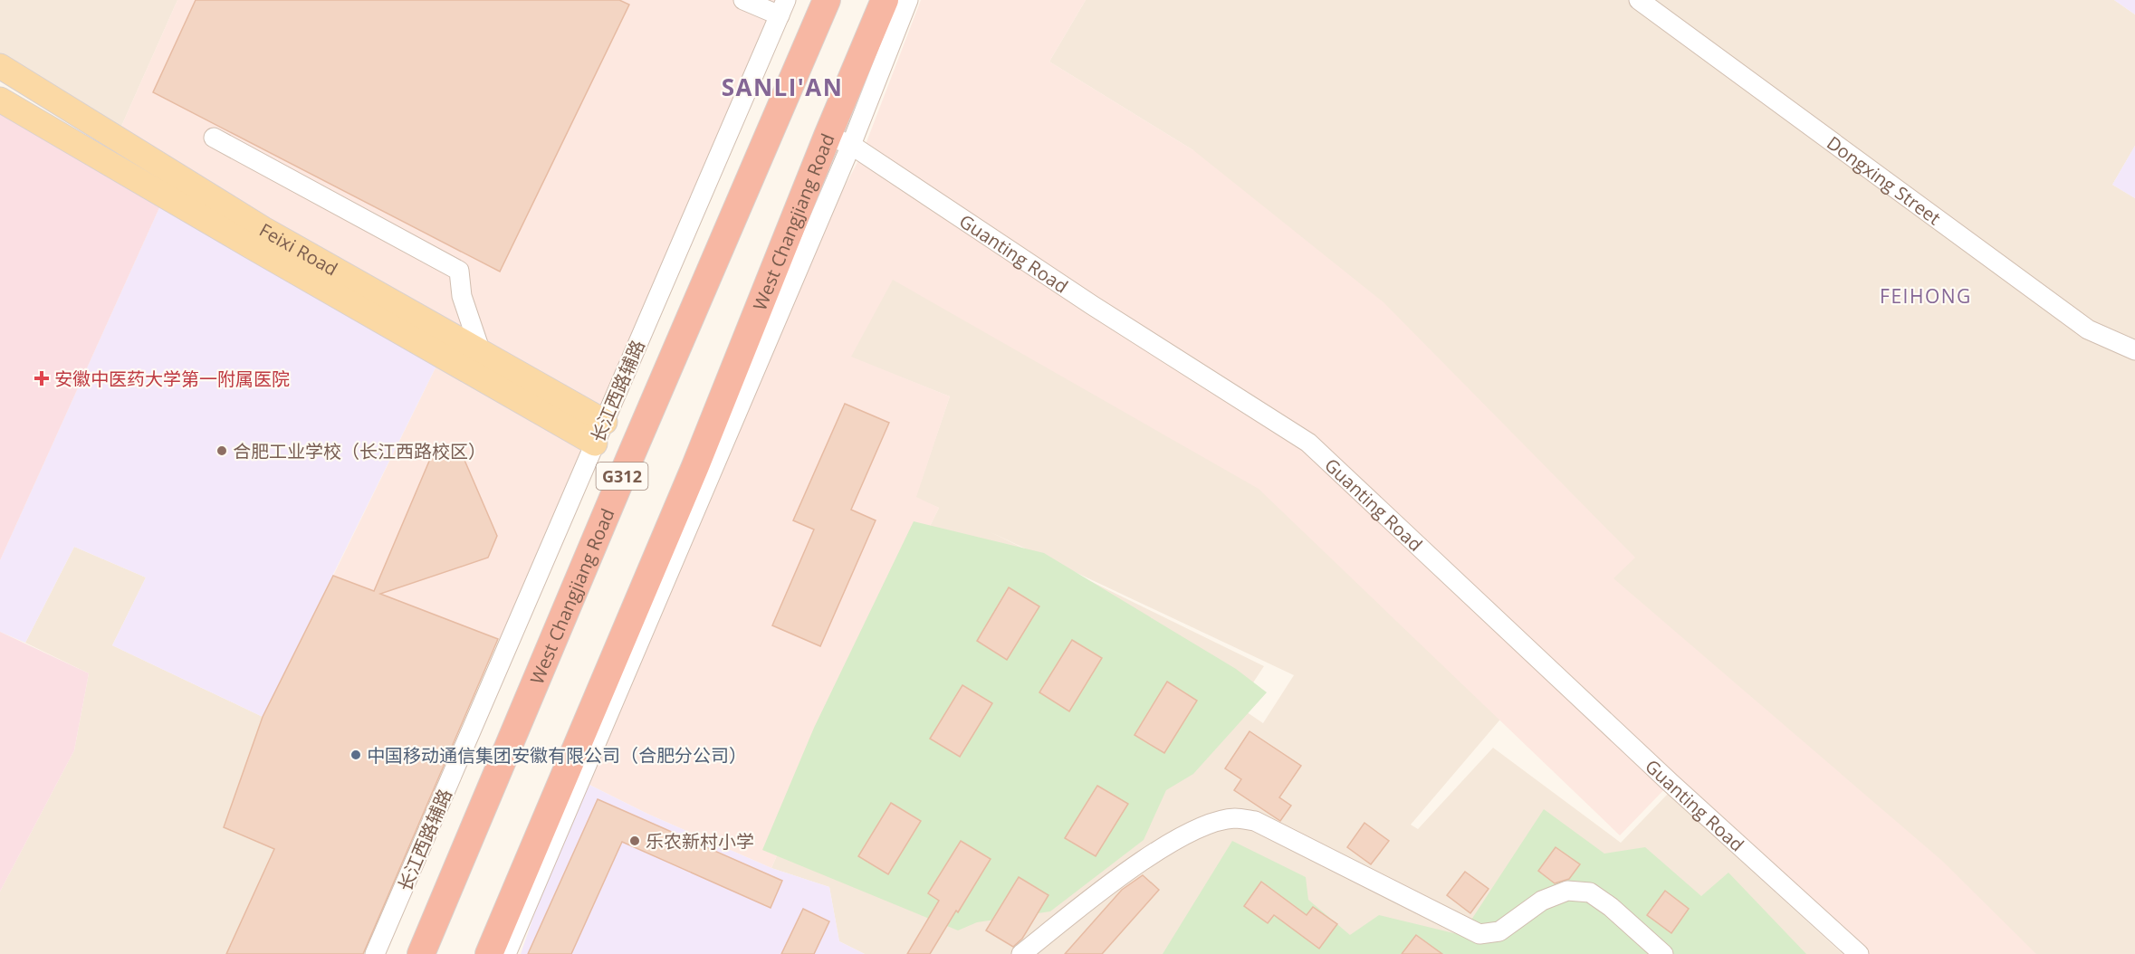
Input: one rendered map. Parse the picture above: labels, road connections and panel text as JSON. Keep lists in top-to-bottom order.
{
  "streets": {
    "highway": ["West Changjiang Road", "G312"],
    "main road": ["Feixi Road"],
    "street": ["Dongxing Street", "Guanting Road", "长江西路辅路"]
  },
  "crossings": [
    ["West Changjiang Road", "Guanting Road"],
    ["Feixi Road", "长江西路辅路"]
  ],
  "districts": ["SANLI'AN", "FEIHONG"],
  "places": {
    "health": ["安徽中医药大学第一附属医院"],
    "other": ["合肥工业学校（长江西路校区）", "中国移动通信集团安徽有限公司（合肥分公司）", "乐农新村小学"]
  }
}
